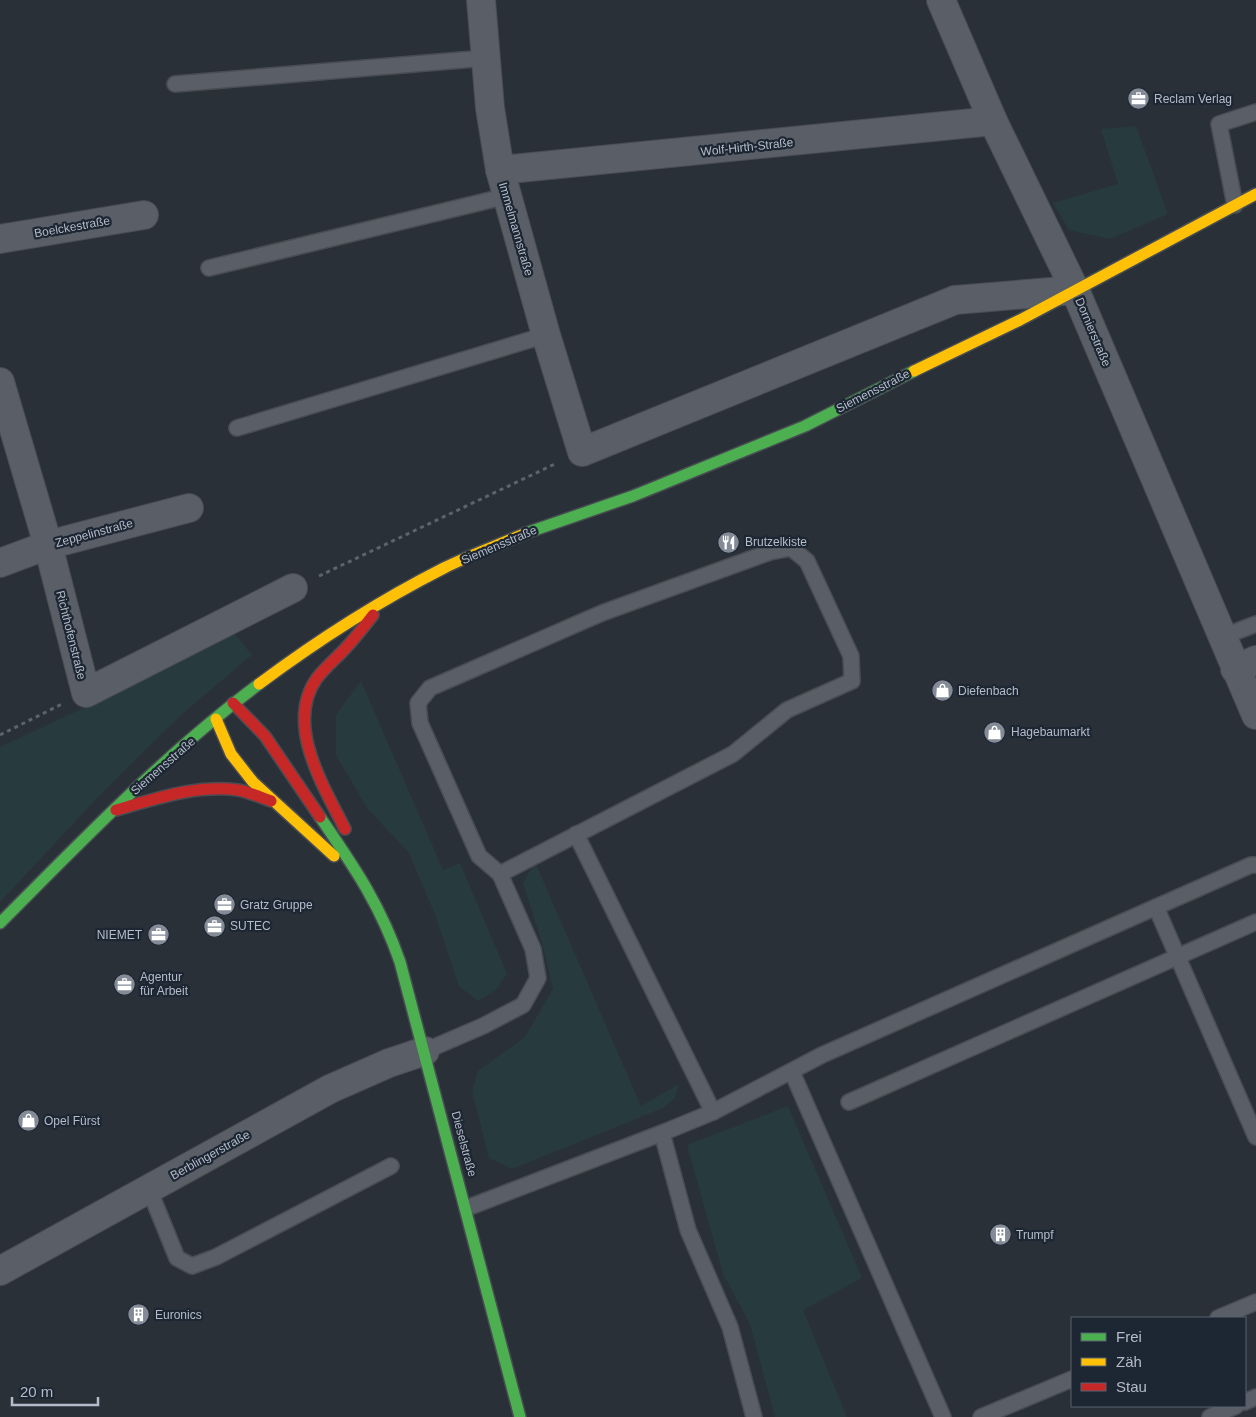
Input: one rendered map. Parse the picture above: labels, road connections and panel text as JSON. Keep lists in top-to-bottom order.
{
  "streets": {
    "street": [
      "Wolf-Hirth-Straße",
      "Boelckestraße",
      "Immelmannstraße",
      "Dornierstraße",
      "Siemensstraße",
      "Zeppelinstraße",
      "Richthofenstraße",
      "Dieselstraße",
      "Berblingerstraße"
    ]
  },
  "crossings": [
    ["Wolf-Hirth-Straße", "Immelmannstraße"],
    ["Wolf-Hirth-Straße", "Dornierstraße"],
    ["Immelmannstraße", "Siemensstraße"],
    ["Dornierstraße", "Siemensstraße"],
    ["Zeppelinstraße", "Richthofenstraße"],
    ["Dieselstraße", "Berblingerstraße"]
  ],
  "places": {
    "office": [
      "Reclam Verlag",
      "Gratz Gruppe",
      "SUTEC",
      "NIEMET",
      "Agentur für Arbeit"
    ],
    "restaurant": ["Brutzelkiste"],
    "shop": ["Diefenbach", "Hagebaumarkt", "Opel Fürst"],
    "building": ["Trumpf", "Euronics"]
  },
  "legend": ["Frei", "Zäh", "Stau"],
  "scale_bar": "20 m"
}
